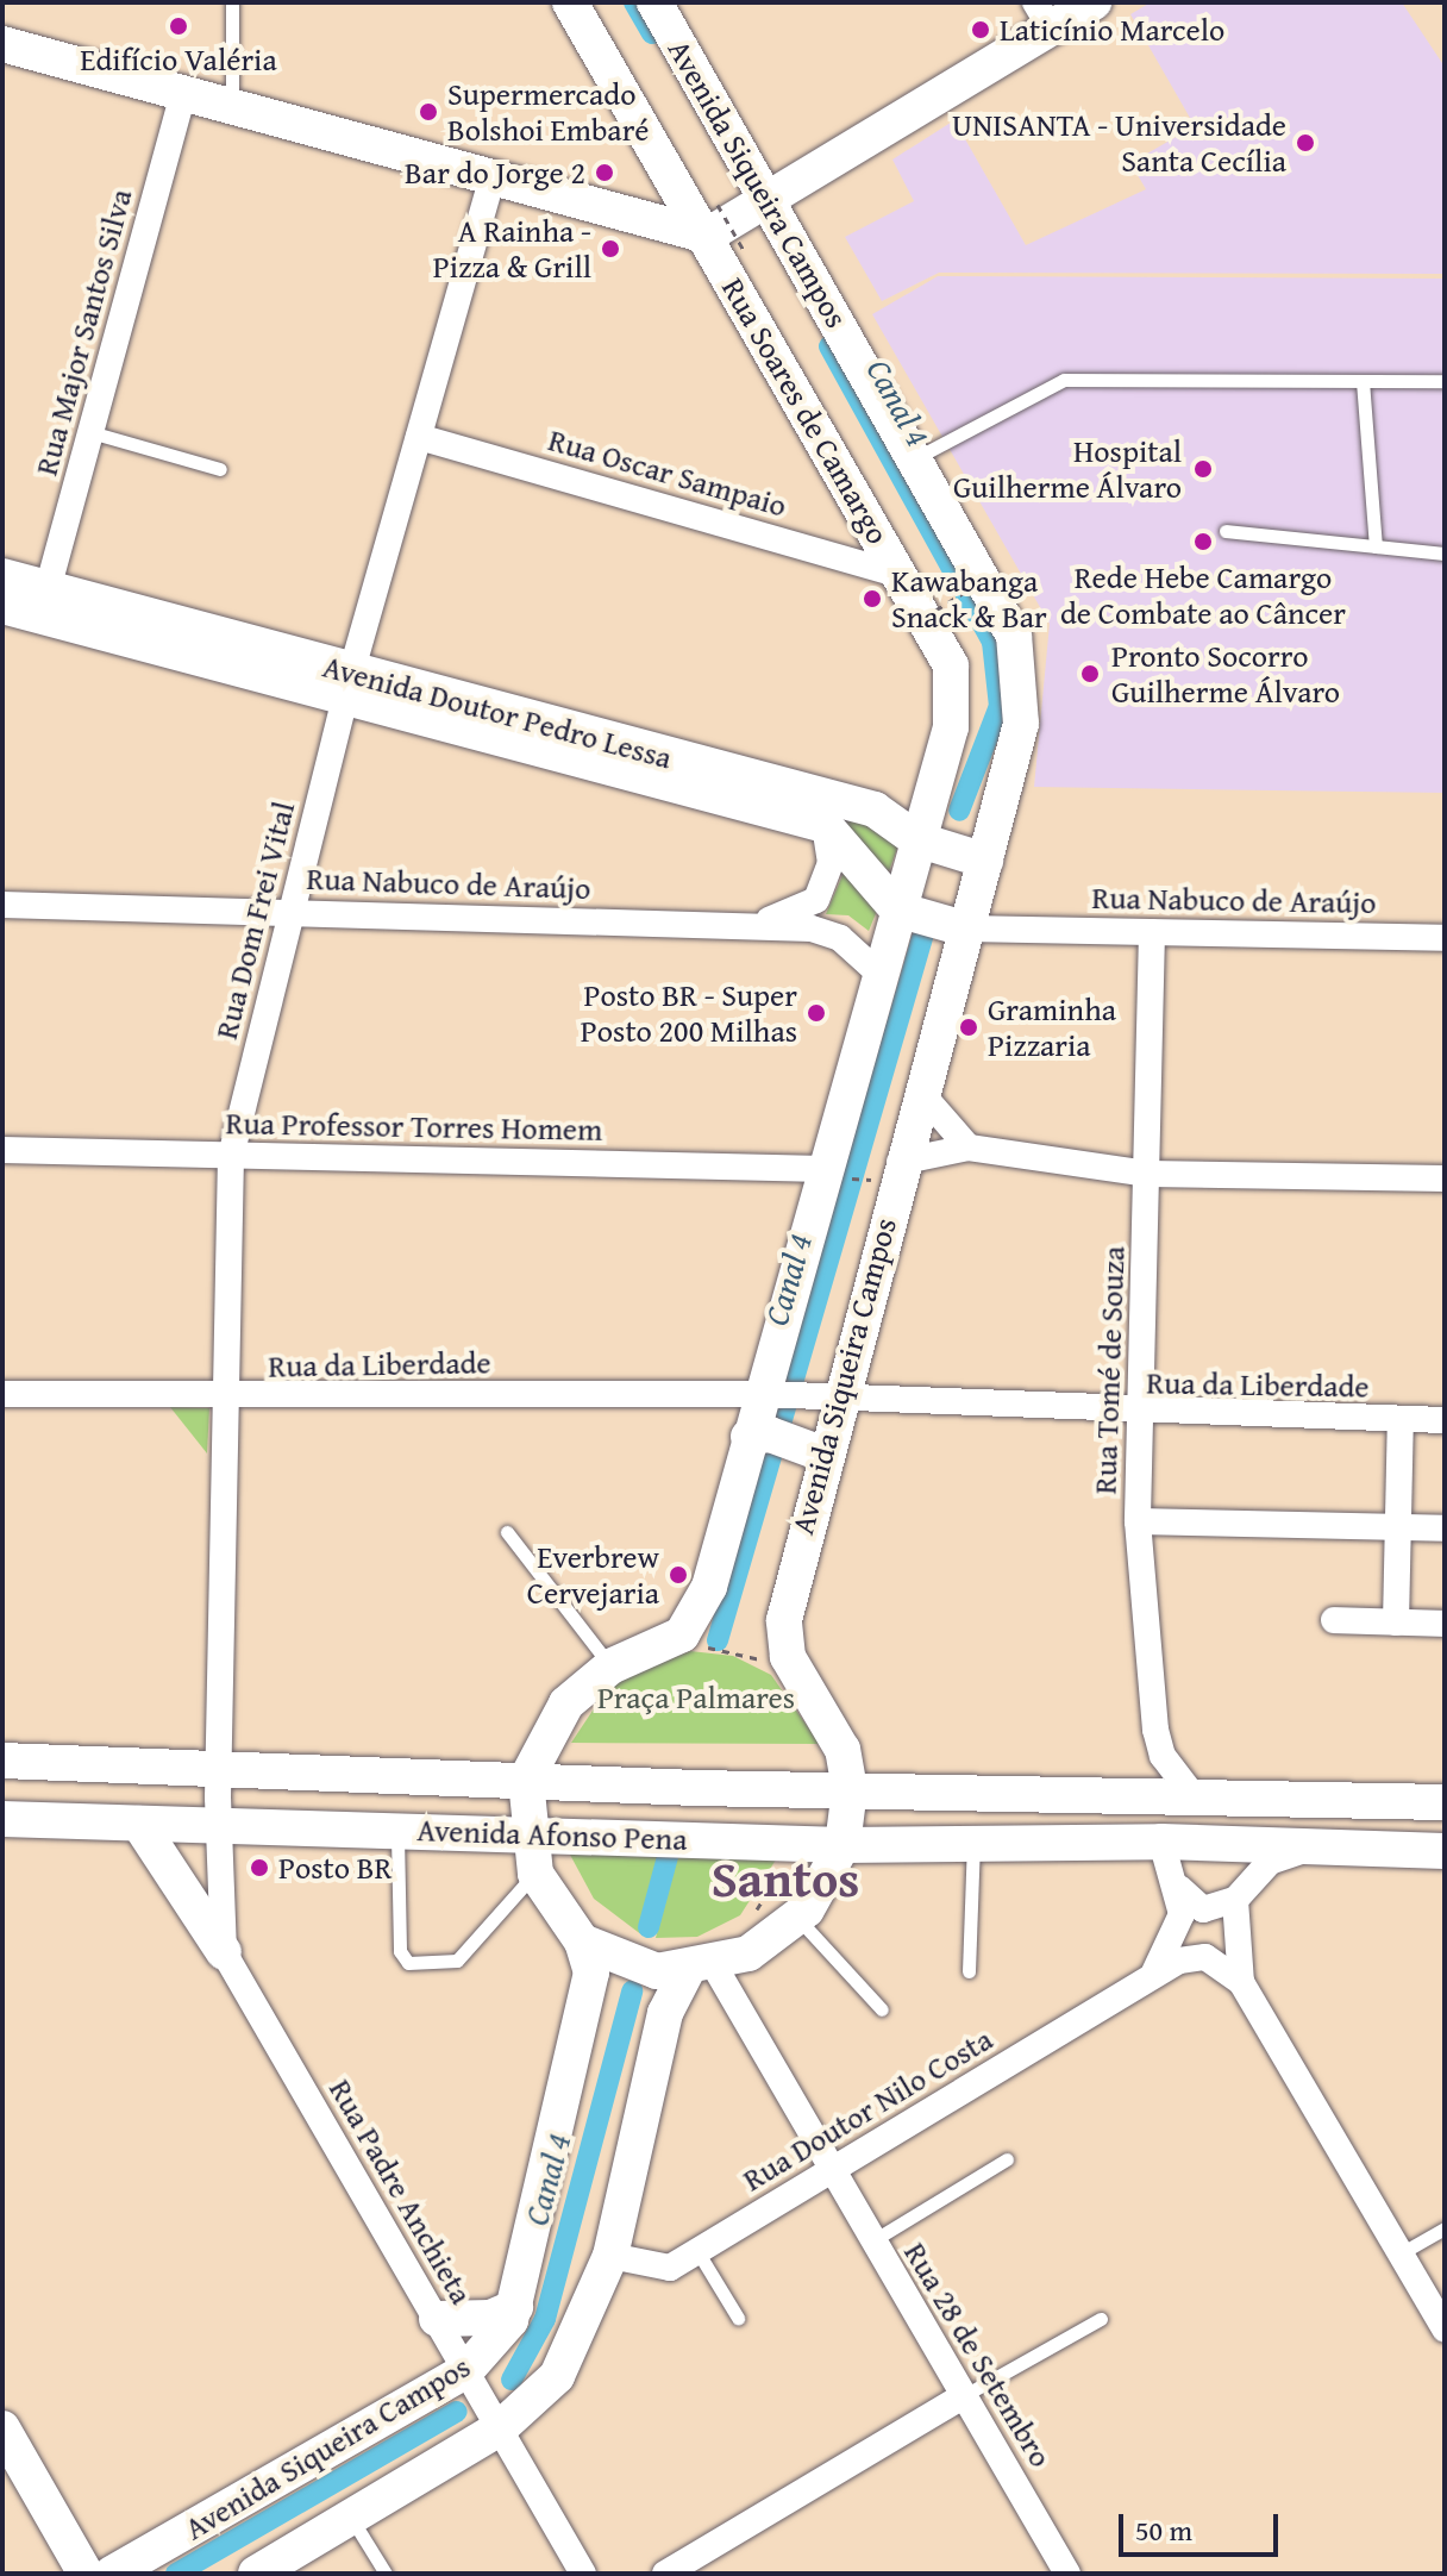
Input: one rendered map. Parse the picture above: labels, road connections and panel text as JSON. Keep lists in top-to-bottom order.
{
  "streets": {
    "main road": [
      "Avenida Siqueira Campos",
      "Rua Soares de Camargo",
      "Avenida Doutor Pedro Lessa",
      "Avenida Afonso Pena"
    ],
    "street": [
      "Rua Major Santos Silva",
      "Rua Oscar Sampaio",
      "Rua Nabuco de Araújo",
      "Rua Dom Frei Vital",
      "Rua Professor Torres Homem",
      "Rua da Liberdade",
      "Rua Tomé de Souza",
      "Rua Doutor Nilo Costa",
      "Rua Padre Anchieta",
      "Rua 28 de Setembro"
    ]
  },
  "crossings": [
    ["Avenida Siqueira Campos", "Rua Soares de Camargo"],
    ["Avenida Siqueira Campos", "Avenida Doutor Pedro Lessa"],
    ["Avenida Siqueira Campos", "Rua Nabuco de Araújo"],
    ["Avenida Siqueira Campos", "Rua Professor Torres Homem"],
    ["Avenida Siqueira Campos", "Rua da Liberdade"],
    ["Avenida Siqueira Campos", "Avenida Afonso Pena"],
    ["Avenida Siqueira Campos", "Rua Padre Anchieta"],
    ["Avenida Siqueira Campos", "Rua 28 de Setembro"],
    ["Rua Major Santos Silva", "Avenida Doutor Pedro Lessa"],
    ["Rua Soares de Camargo", "Rua Oscar Sampaio"],
    ["Rua Soares de Camargo", "Avenida Doutor Pedro Lessa"],
    ["Rua Oscar Sampaio", "Rua Dom Frei Vital"],
    ["Avenida Doutor Pedro Lessa", "Rua Dom Frei Vital"],
    ["Rua Nabuco de Araújo", "Rua Dom Frei Vital"],
    ["Rua Nabuco de Araújo", "Rua Tomé de Souza"],
    ["Rua Dom Frei Vital", "Rua Professor Torres Homem"],
    ["Rua Dom Frei Vital", "Rua da Liberdade"],
    ["Rua Dom Frei Vital", "Avenida Afonso Pena"],
    ["Rua Dom Frei Vital", "Rua Padre Anchieta"],
    ["Rua da Liberdade", "Rua Tomé de Souza"],
    ["Rua Tomé de Souza", "Avenida Afonso Pena"],
    ["Avenida Afonso Pena", "Rua Padre Anchieta"],
    ["Rua Doutor Nilo Costa", "Rua 28 de Setembro"]
  ],
  "districts": ["Santos"],
  "water": ["Canal 4"],
  "parks": ["Praça Palmares"],
  "places": [
    "Edifício Valéria",
    "Laticínio Marcelo",
    "Supermercado Bolshoi Embaré",
    "UNISANTA - Universidade Santa Cecília",
    "Bar do Jorge 2",
    "A Rainha - Pizza & Grill",
    "Hospital Guilherme Álvaro",
    "Rede Hebe Camargo de Combate ao Câncer",
    "Kawabanga Snack & Bar",
    "Pronto Socorro Guilherme Álvaro",
    "Posto BR - Super Posto 200 Milhas",
    "Graminha Pizzaria",
    "Everbrew Cervejaria",
    "Posto BR"
  ],
  "scale_bar": "50 m"
}
